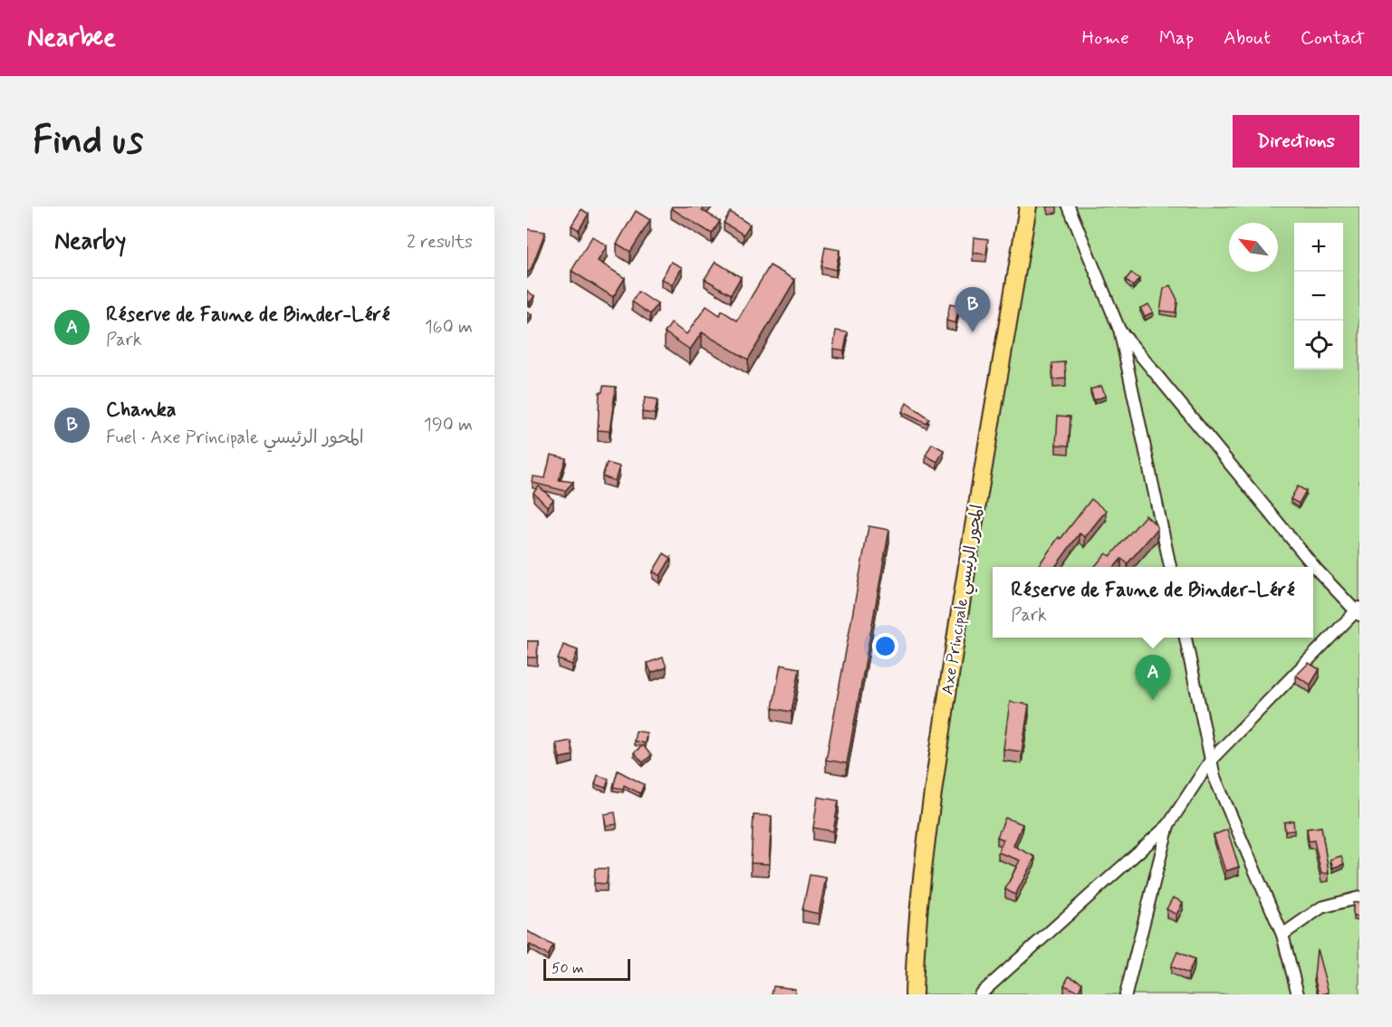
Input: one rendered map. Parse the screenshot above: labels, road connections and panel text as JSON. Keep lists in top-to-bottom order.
{
  "streets": {
    "main road": ["Axe Principale المحور الرئيسي"]
  },
  "scale_bar": "50 m",
  "north": "top left",
  "page": {
    "header": "Nearbee",
    "nav": [
      "Home",
      "Map",
      "About",
      "Contact"
    ],
    "buttons": "Directions",
    "title": "Find us",
    "heading": ["Nearby", "2 results"],
    "map_buttons": ["+", "−"],
    "list": [
      {
        "mark": "A",
        "name": "Réserve de Faune de Binder-Léré",
        "note": "Park",
        "value": "160 m"
      },
      {
        "mark": "B",
        "name": "Chanka",
        "note": "Fuel · Axe Principale المحور الرئيسي",
        "value": "190 m"
      }
    ],
    "pins": ["B", "A"],
    "popup": ["Réserve de Faune de Binder-Léré", "Park"],
    "scale": "50 m"
  }
}
